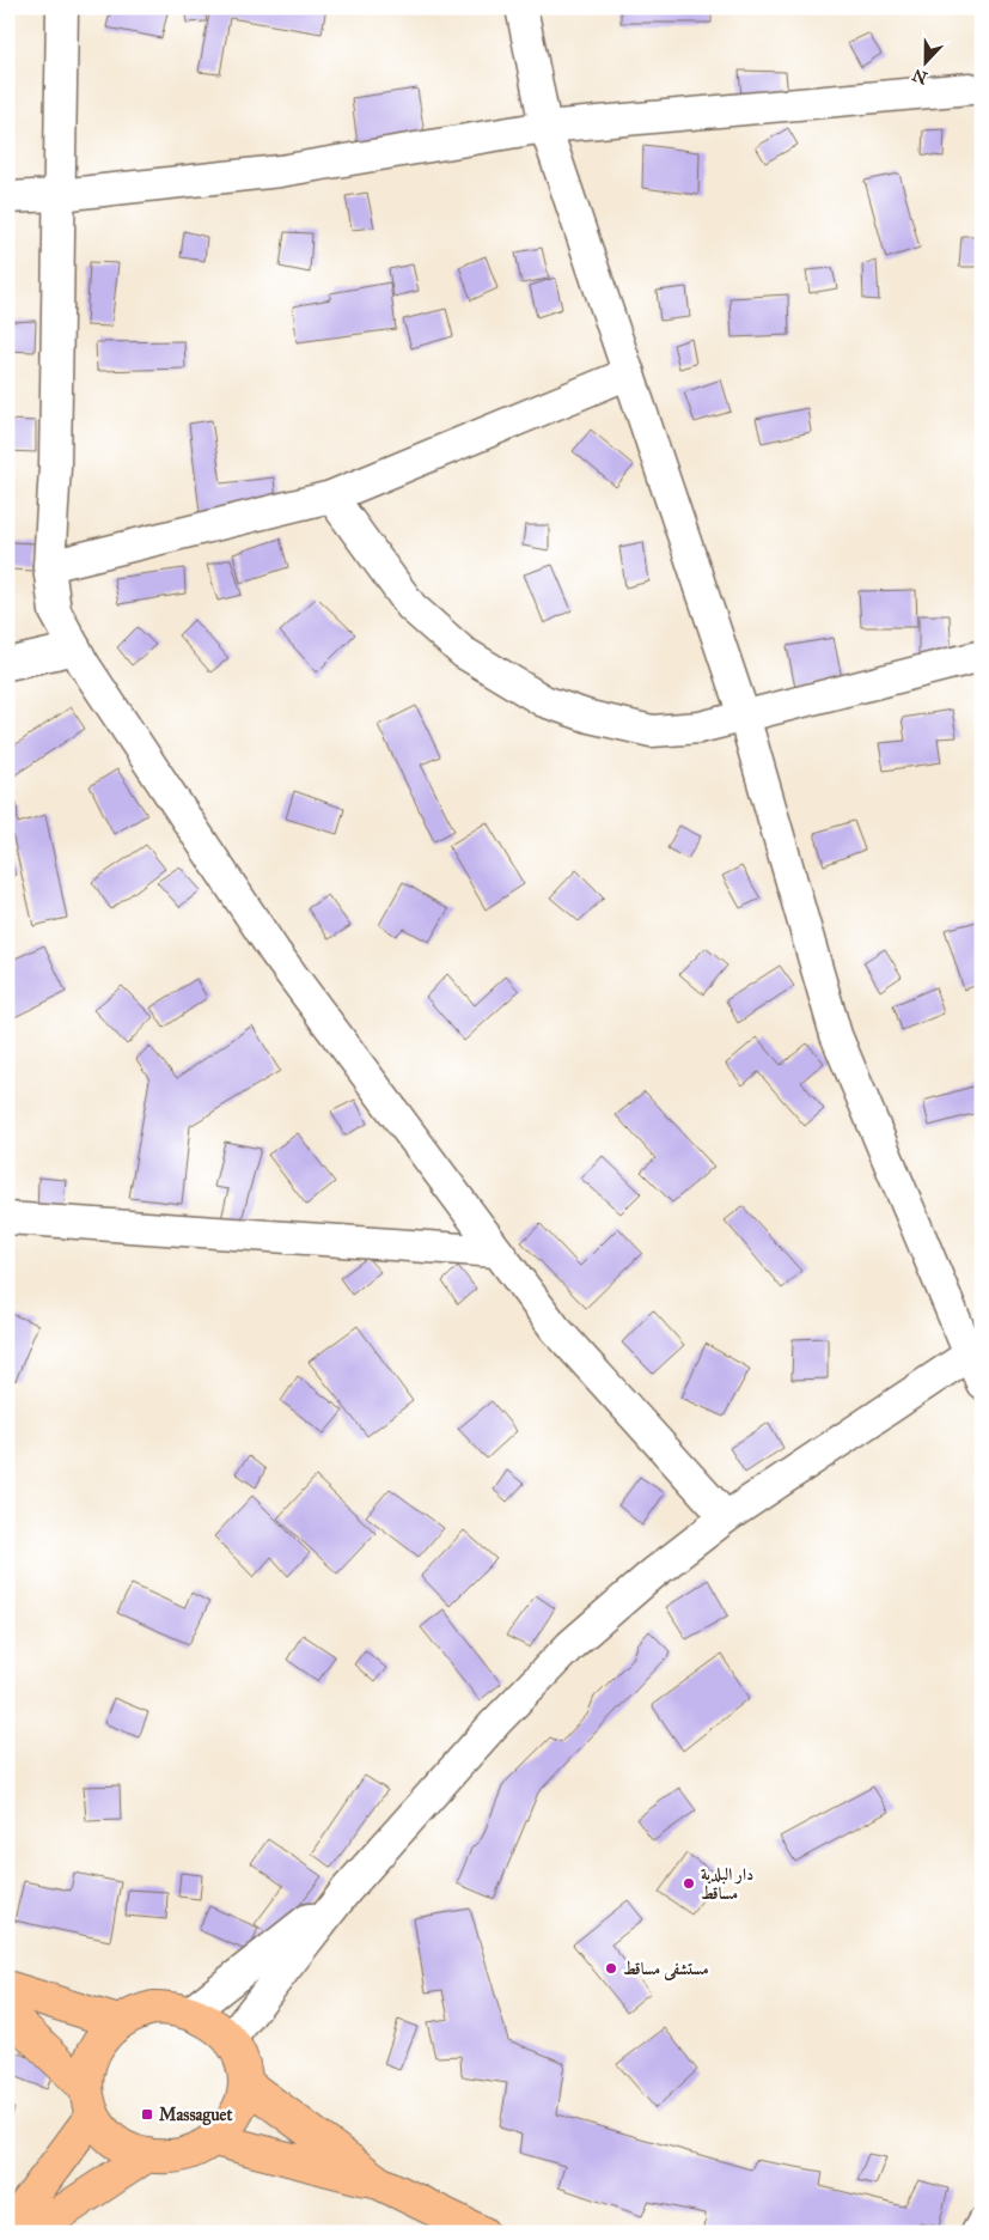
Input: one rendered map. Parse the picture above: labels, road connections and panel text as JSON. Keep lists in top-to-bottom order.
{
  "places": {
    "other": ["دار البلدية مساقط", "مستشفى مساقط"],
    "transit": ["Massaguet"]
  },
  "north": "bottom"
}
